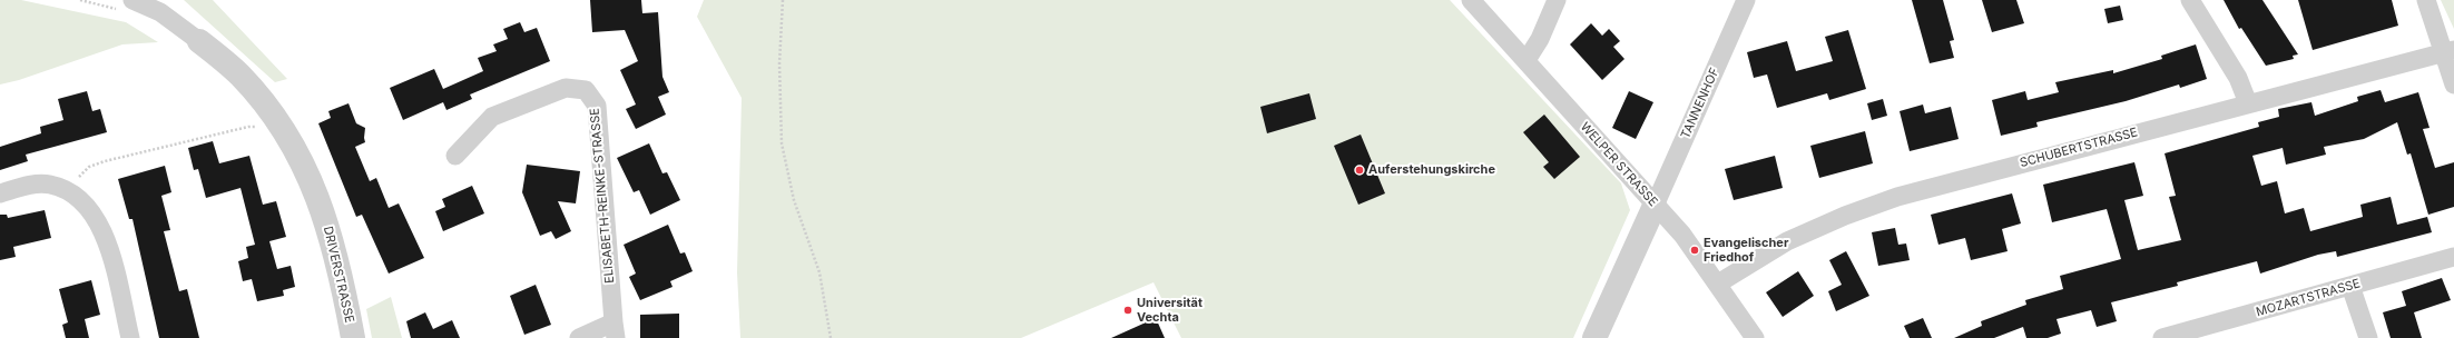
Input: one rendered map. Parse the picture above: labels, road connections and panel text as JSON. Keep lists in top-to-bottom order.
{
  "streets": {
    "street": [
      "TANNENHOF",
      "SCHUBERTSTRASSE",
      "WELPER STRASSE",
      "ELISABETH-REINKE-STRASSE",
      "DRIVERSTRASSE",
      "MOZARTSTRASSE"
    ]
  },
  "crossings": [
    ["TANNENHOF", "WELPER STRASSE"],
    ["SCHUBERTSTRASSE", "WELPER STRASSE"]
  ],
  "places": ["Auferstehungskirche", "Evangelischer Friedhof", "Universität Vechta"]
}
